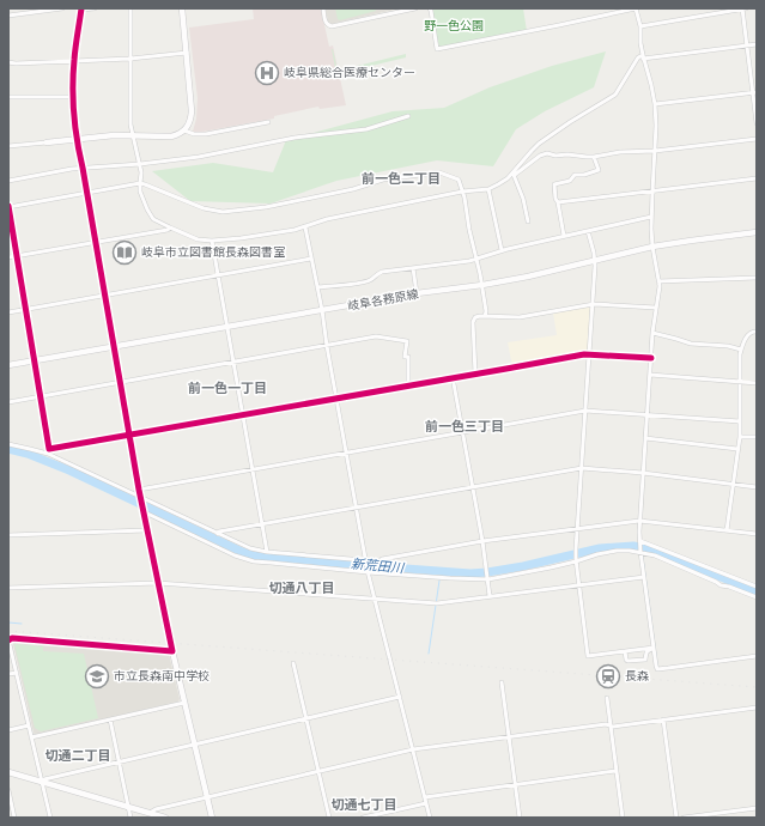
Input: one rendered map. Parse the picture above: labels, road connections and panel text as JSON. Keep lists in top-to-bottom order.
{
  "streets": {
    "street": ["岐阜各務原線"]
  },
  "districts": [
    "前一色二丁目",
    "前一色一丁目",
    "前一色三丁目",
    "切通八丁目",
    "切通二丁目",
    "切通七丁目"
  ],
  "water": ["新荒田川"],
  "parks": ["野一色公園"],
  "places": {
    "hospital": ["岐阜県総合医療センター"],
    "library": ["岐阜市立図書館長森図書室"],
    "school or university": ["市立長森南中学校"],
    "station": ["長森"]
  }
}
